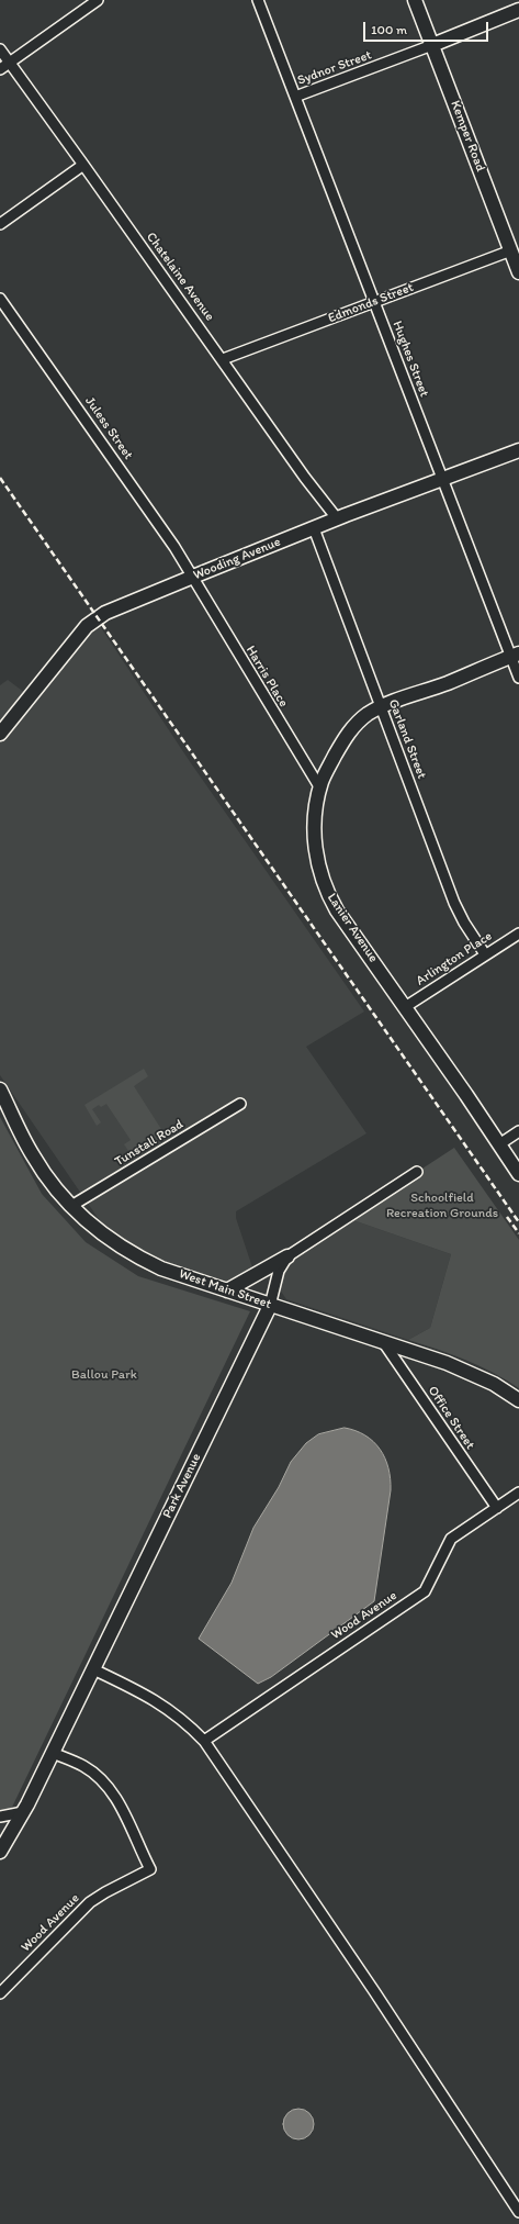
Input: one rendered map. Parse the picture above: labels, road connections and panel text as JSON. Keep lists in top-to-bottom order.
{
  "streets": {
    "street": [
      "Sydnor Street",
      "Kemper Road",
      "Chatelaine Avenue",
      "Edmonds Street",
      "Hughes Street",
      "Juless Street",
      "Wooding Avenue",
      "Harris Place",
      "Garland Street",
      "Lanier Avenue",
      "Arlington Place",
      "Tunstall Road",
      "West Main Street",
      "Office Street",
      "Park Avenue",
      "Wood Avenue"
    ]
  },
  "crossings": [
    ["Sydnor Street", "Kemper Road"],
    ["Sydnor Street", "Hughes Street"],
    ["Kemper Road", "Edmonds Street"],
    ["Chatelaine Avenue", "Edmonds Street"],
    ["Chatelaine Avenue", "Wooding Avenue"],
    ["Edmonds Street", "Hughes Street"],
    ["Hughes Street", "Wooding Avenue"],
    ["Hughes Street", "Lanier Avenue"],
    ["Juless Street", "Wooding Avenue"],
    ["Juless Street", "Harris Place"],
    ["Wooding Avenue", "Harris Place"],
    ["Wooding Avenue", "Garland Street"],
    ["Harris Place", "Lanier Avenue"],
    ["Garland Street", "Lanier Avenue"],
    ["Garland Street", "Arlington Place"],
    ["Lanier Avenue", "Arlington Place"],
    ["Tunstall Road", "West Main Street"],
    ["West Main Street", "Office Street"],
    ["West Main Street", "Park Avenue"],
    ["Office Street", "Wood Avenue"],
    ["Park Avenue", "Wood Avenue"]
  ],
  "parks": ["Schoolfield Recreation Grounds", "Ballou Park"],
  "scale_bar": "100 m"
}
